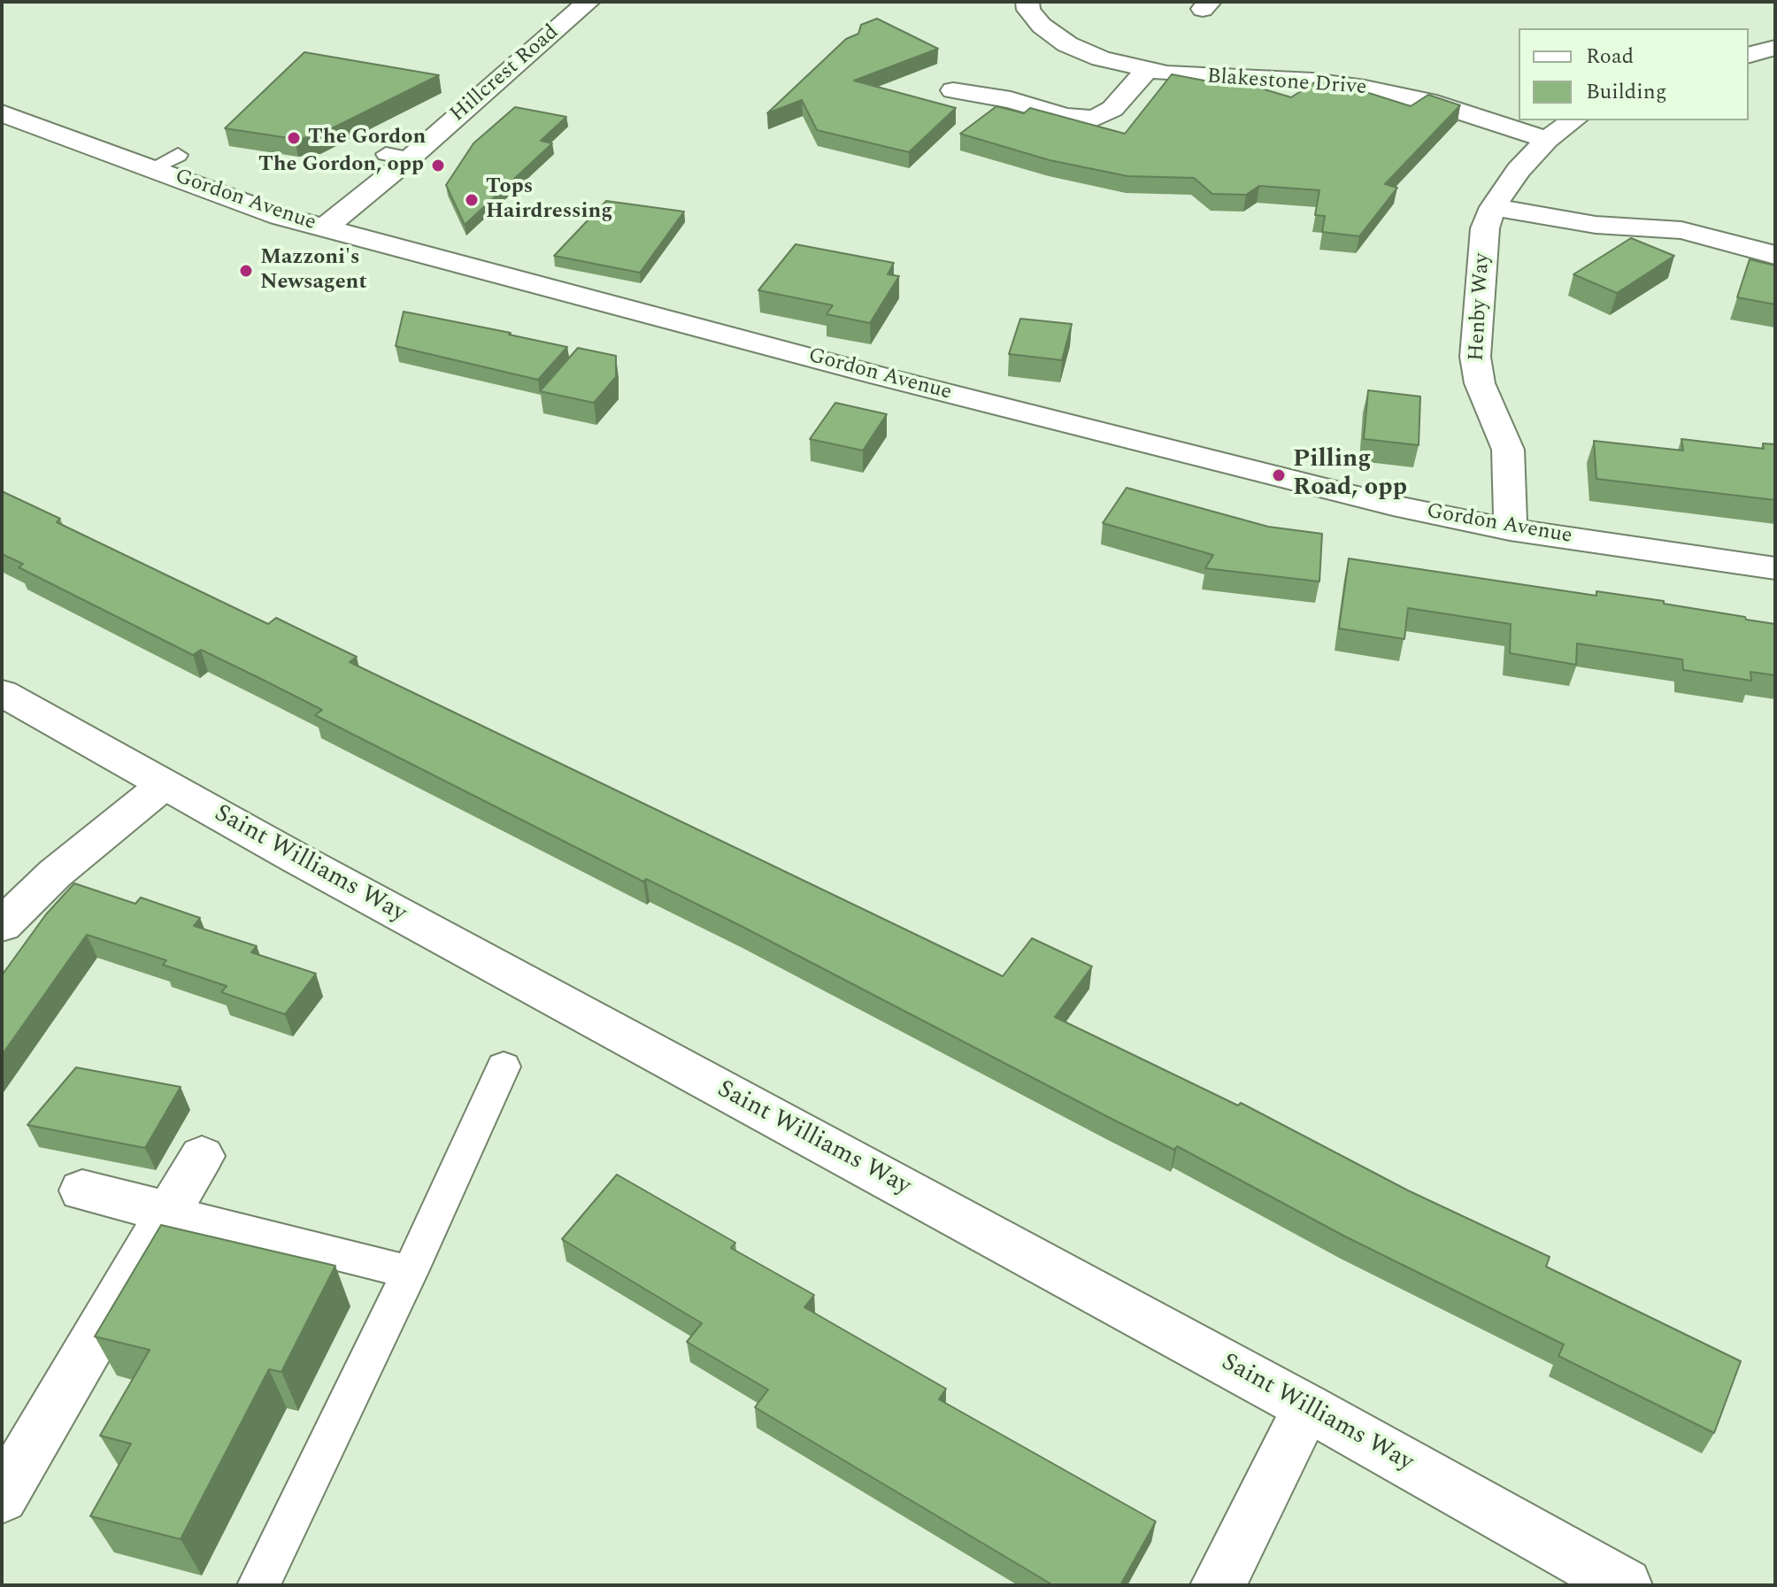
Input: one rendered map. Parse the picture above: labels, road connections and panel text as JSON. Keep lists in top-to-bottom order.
{
  "streets": {
    "main road": [
      "Hillcrest Road",
      "Blakestone Drive",
      "Gordon Avenue",
      "Henby Way",
      "Saint Williams Way"
    ]
  },
  "crossings": [
    ["Hillcrest Road", "Gordon Avenue"],
    ["Blakestone Drive", "Henby Way"],
    ["Gordon Avenue", "Henby Way"]
  ],
  "places": [
    "The Gordon",
    "The Gordon, opp",
    "Tops Hairdressing",
    "Mazzoni's Newsagent",
    "Pilling Road, opp"
  ],
  "legend": ["Road", "Building"]
}
